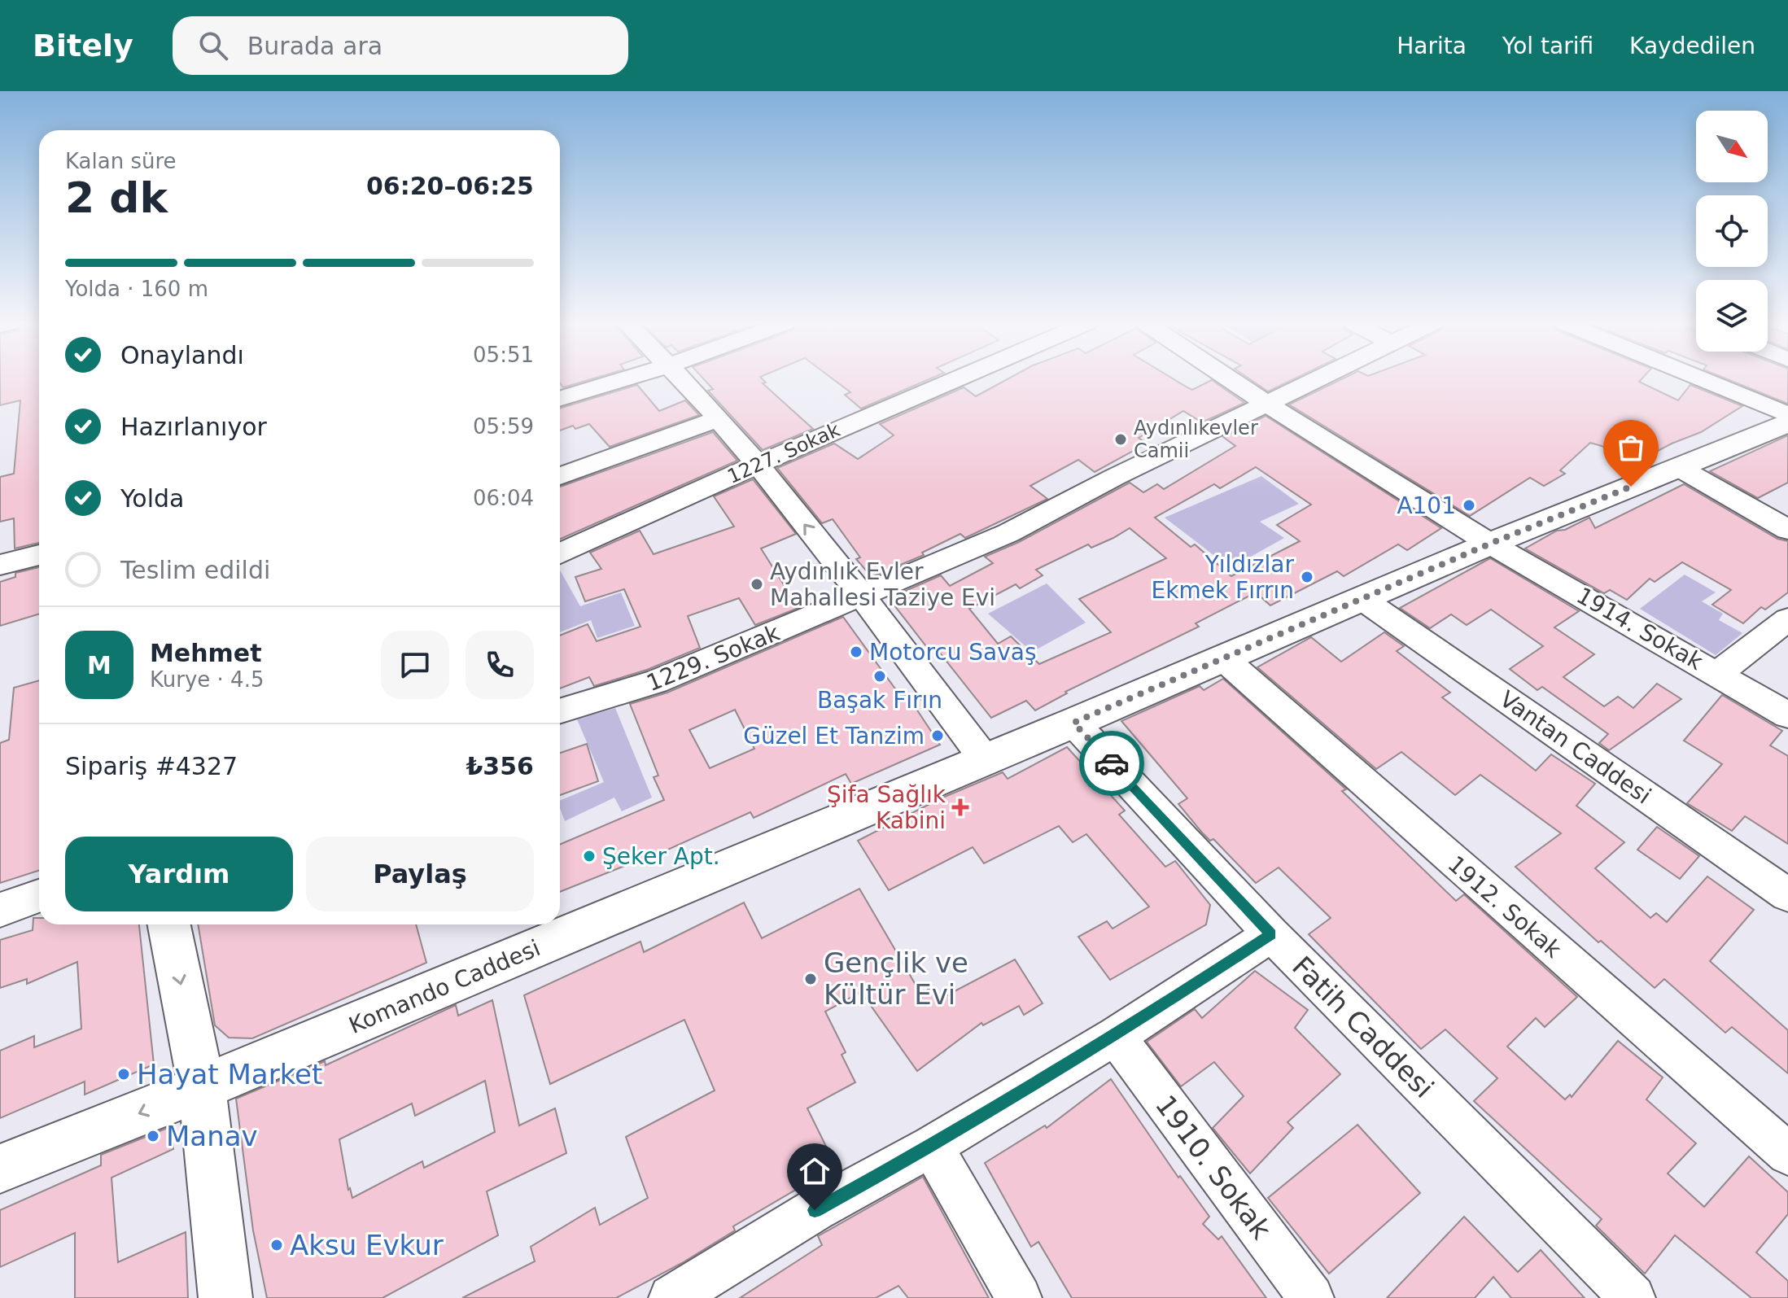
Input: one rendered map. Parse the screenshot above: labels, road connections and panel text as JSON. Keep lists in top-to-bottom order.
{
  "streets": {
    "main road": ["Komando Caddesi"],
    "street": [
      "1227. Sokak",
      "1914. Sokak",
      "1229. Sokak",
      "Vantan Caddesi",
      "1912. Sokak",
      "Fatih Caddesi",
      "1910. Sokak"
    ]
  },
  "crossings": [
    ["1914. Sokak", "1229. Sokak"],
    ["1914. Sokak", "Komando Caddesi"],
    ["Vantan Caddesi", "Komando Caddesi"],
    ["1912. Sokak", "Komando Caddesi"],
    ["Komando Caddesi", "Fatih Caddesi"]
  ],
  "places": {
    "other": [
      "Aydınlıkevler Camii",
      "A101",
      "Yıldızlar Ekmek Fırrın",
      "Aydınlık Evler Mahallesi Taziye Evi",
      "Motorcu Savaş",
      "Başak Fırın",
      "Güzel Et Tanzim",
      "Şeker Apt.",
      "Gençlik ve Kültür Evi",
      "Hayat Market",
      "Manav",
      "Aksu Evkur"
    ],
    "health": ["Şifa Sağlık Kabini"]
  },
  "north": "bottom right",
  "page": {
    "header": "Bitely",
    "search": "Burada ara",
    "nav": ["Harita", "Yol tarifi", "Kaydedilen"],
    "heading": ["2 dk", "Kalan süre", "06:20–06:25"],
    "panel": [
      "Mehmet",
      "Kurye · 4.5",
      "Sipariş #4327",
      "₺356"
    ],
    "bar": "Yolda · 160 m",
    "list": [
      ["Onaylandı", "05:51"],
      ["Hazırlanıyor", "05:59"],
      ["Yolda", "06:04"],
      "Teslim edildi"
    ],
    "round": "M",
    "buttons": ["Yardım", "Paylaş"]
  }
}
